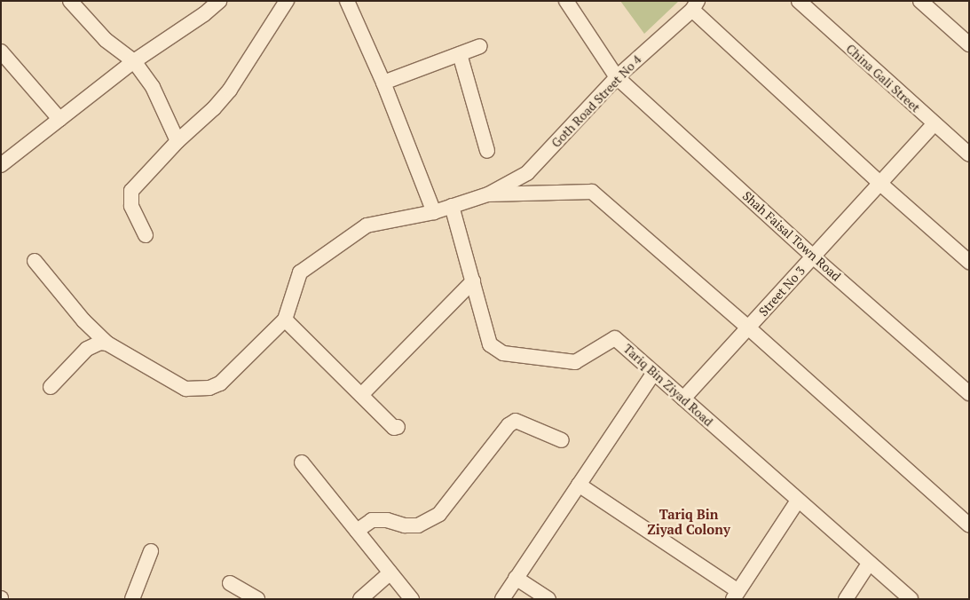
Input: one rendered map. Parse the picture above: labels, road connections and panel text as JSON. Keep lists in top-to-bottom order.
{
  "streets": {
    "street": [
      "China Gali Street",
      "Goth Road Street No 4",
      "Shah Faisal Town Road",
      "Street No 3",
      "Tariq Bin Ziyad Road"
    ]
  },
  "crossings": [
    ["China Gali Street", "Street No 3"],
    ["Goth Road Street No 4", "Shah Faisal Town Road"],
    ["Shah Faisal Town Road", "Street No 3"],
    ["Street No 3", "Tariq Bin Ziyad Road"]
  ],
  "districts": ["Tariq Bin Ziyad Colony"]
}
